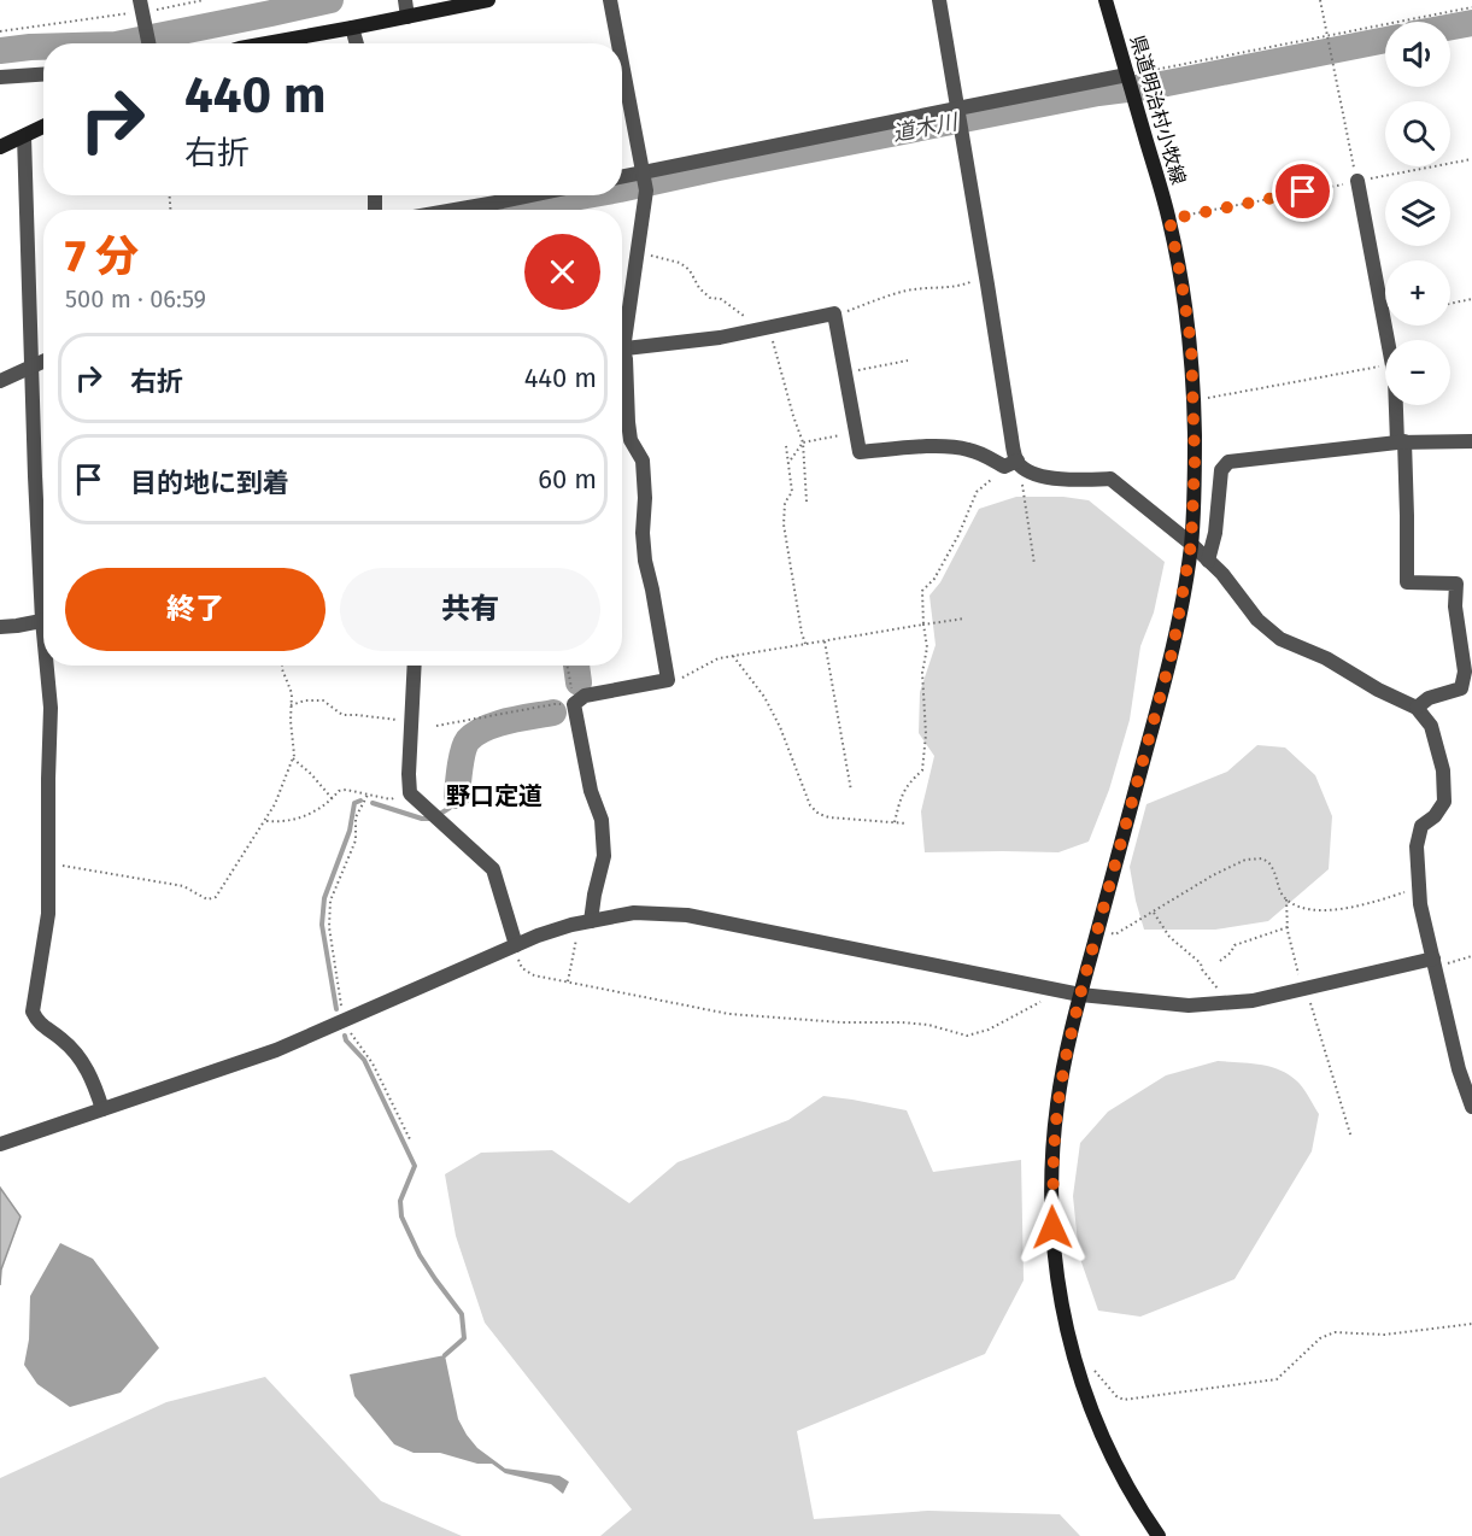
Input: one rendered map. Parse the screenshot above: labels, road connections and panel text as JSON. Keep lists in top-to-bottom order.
{
  "streets": {
    "main road": ["県道明治村小牧線"]
  },
  "districts": ["野口定道"],
  "water": ["道木川"],
  "page": {
    "map_buttons": ["+", "−"],
    "turn": ["440 m", "右折"],
    "heading": ["7 分", "500 m · 06:59"],
    "list": [
      {
        "name": "右折",
        "value": "440 m"
      },
      {
        "name": "目的地に到着",
        "value": "60 m"
      }
    ],
    "buttons": ["終了", "共有"]
  }
}
